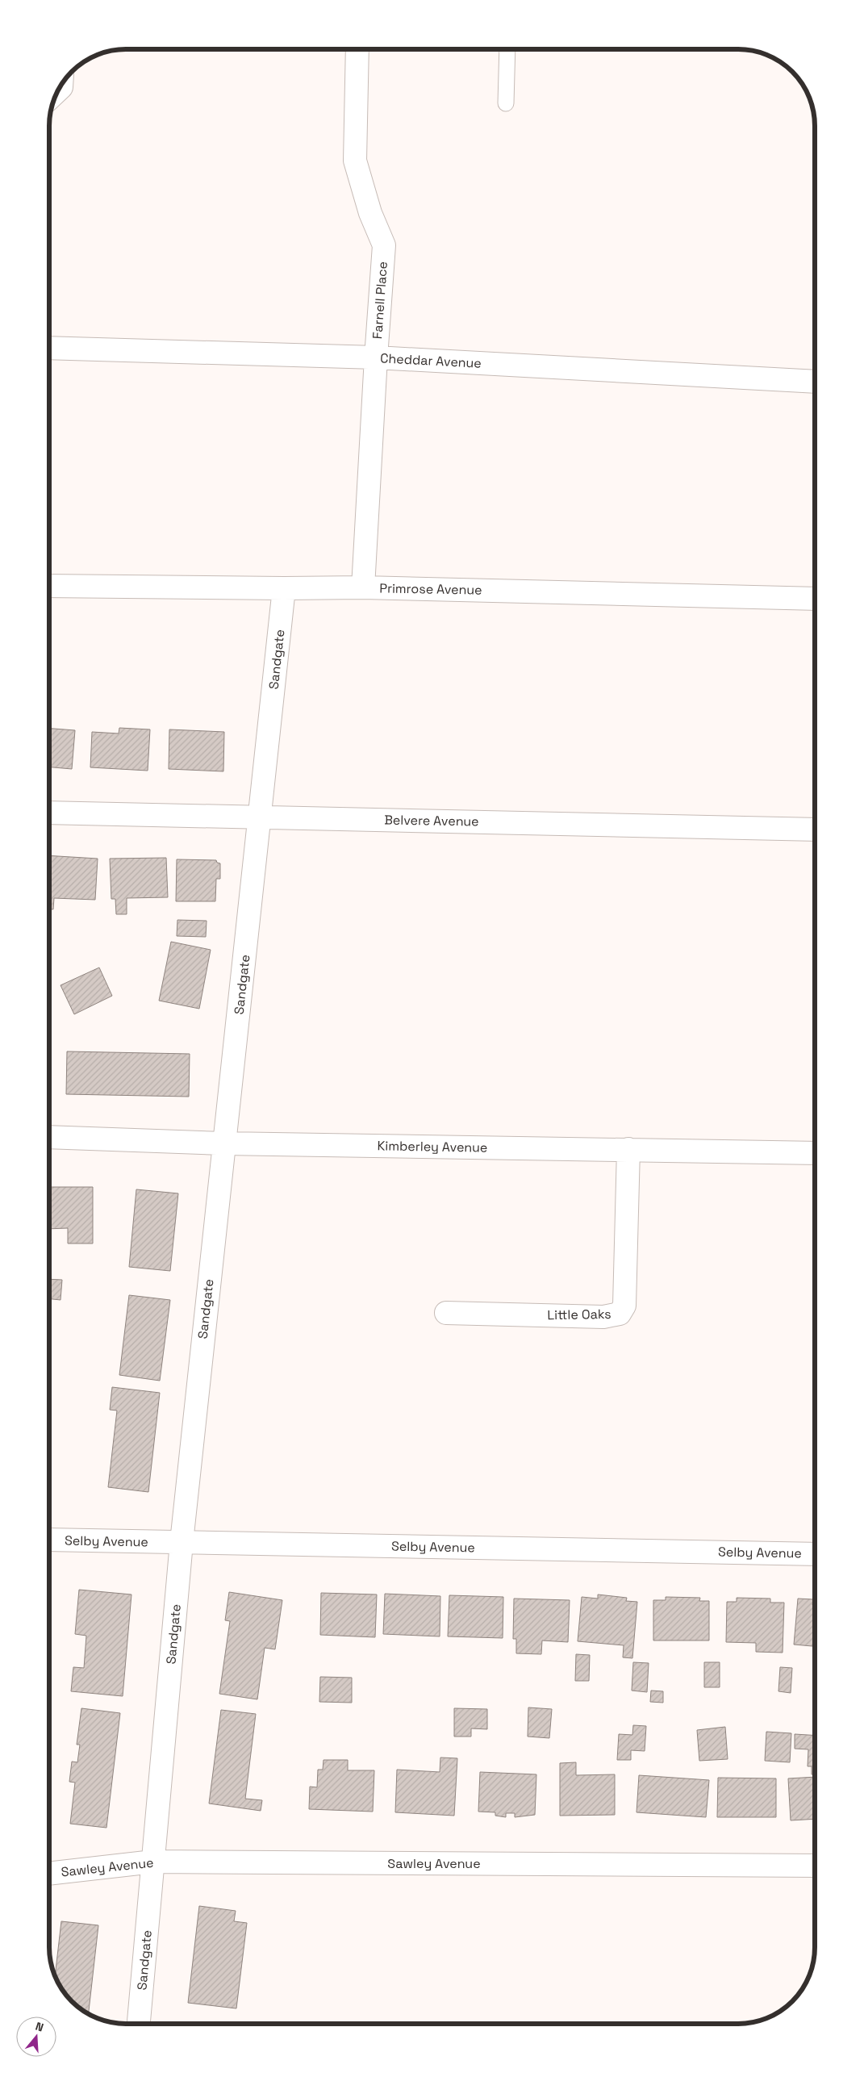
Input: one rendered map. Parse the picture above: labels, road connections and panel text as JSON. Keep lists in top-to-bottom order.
{
  "streets": {
    "street": [
      "Farnell Place",
      "Cheddar Avenue",
      "Primrose Avenue",
      "Sandgate",
      "Belvere Avenue",
      "Kimberley Avenue",
      "Little Oaks",
      "Selby Avenue",
      "Sawley Avenue"
    ]
  },
  "crossings": [
    ["Farnell Place", "Cheddar Avenue"],
    ["Farnell Place", "Primrose Avenue"],
    ["Primrose Avenue", "Sandgate"],
    ["Sandgate", "Belvere Avenue"],
    ["Sandgate", "Kimberley Avenue"],
    ["Sandgate", "Selby Avenue"],
    ["Sandgate", "Sawley Avenue"],
    ["Kimberley Avenue", "Little Oaks"]
  ],
  "north": "top"
}
